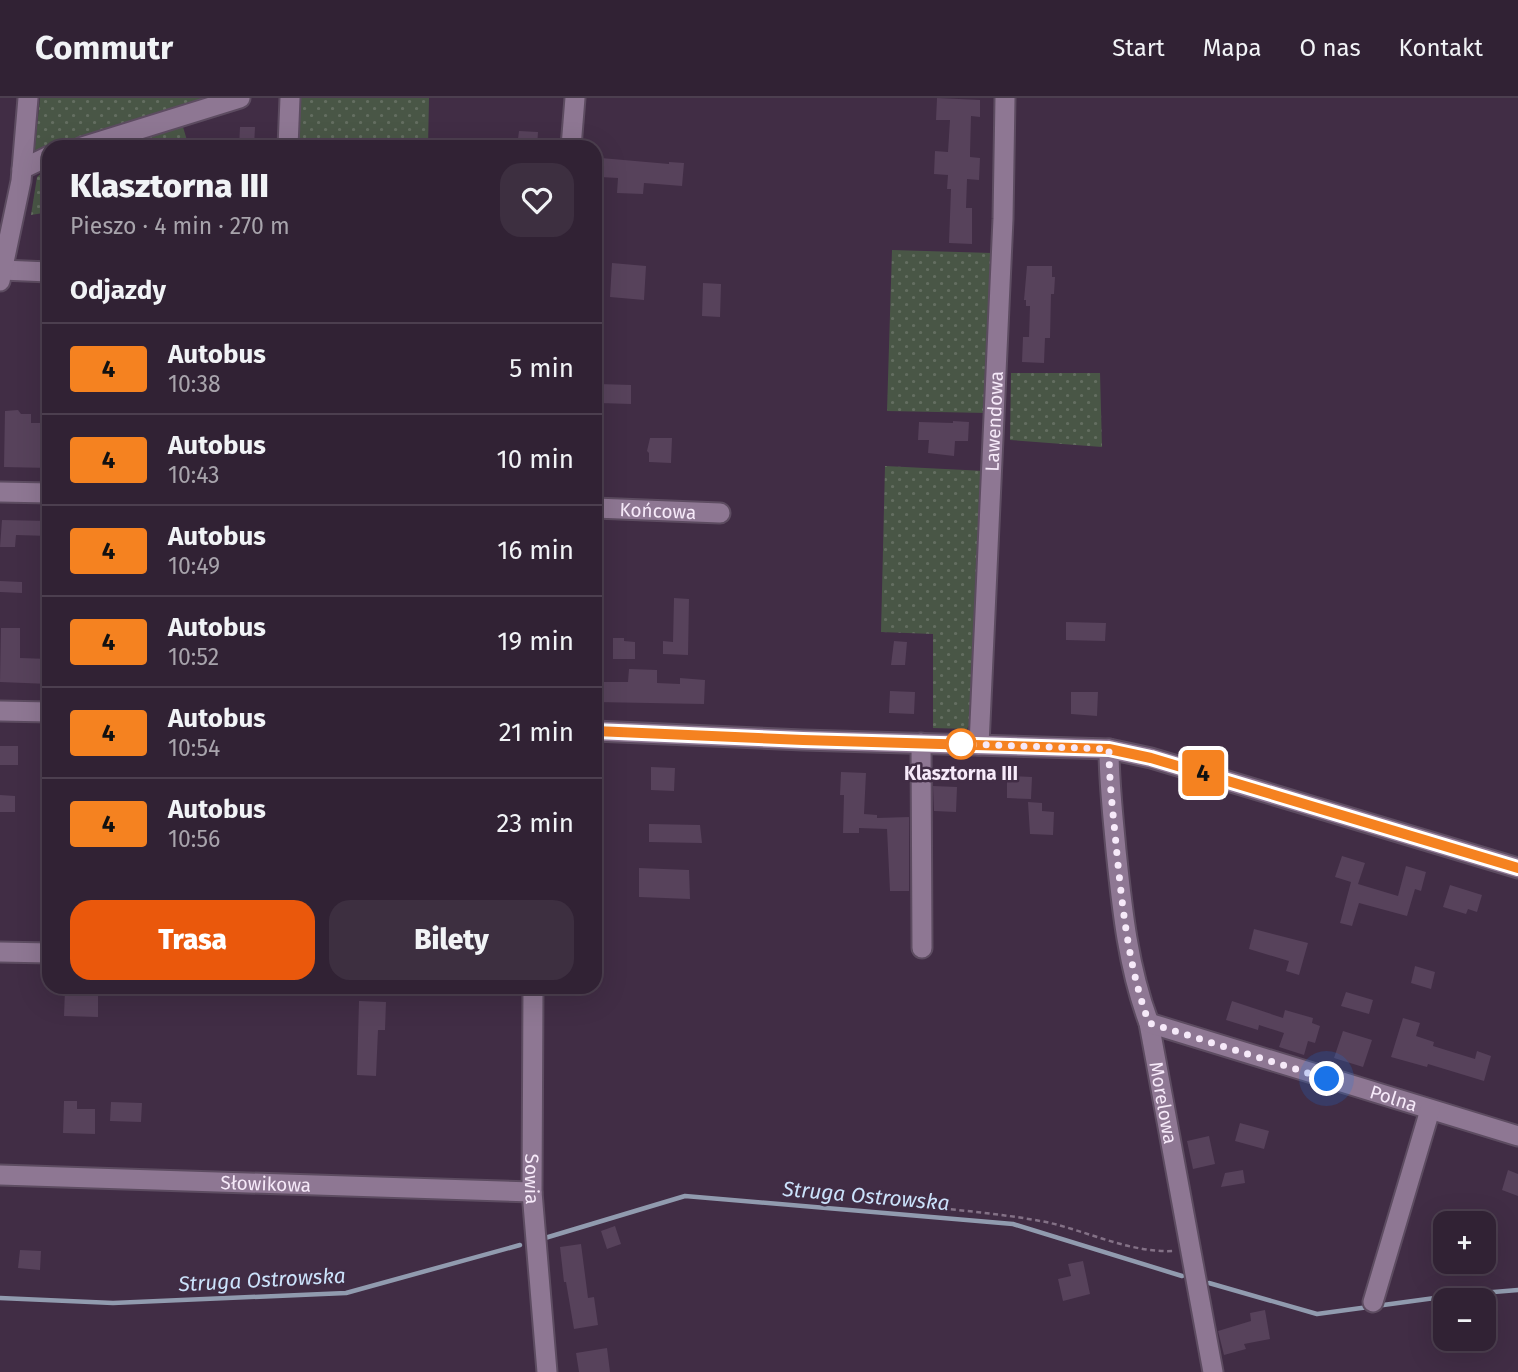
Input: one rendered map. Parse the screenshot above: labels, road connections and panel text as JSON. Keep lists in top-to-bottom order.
{
  "streets": {
    "street": [
      "Lawendowa",
      "Końcowa",
      "Polna",
      "Morelowa",
      "Sowia",
      "Słowikowa"
    ]
  },
  "crossings": [
    ["Polna", "Morelowa"],
    ["Sowia", "Słowikowa"]
  ],
  "water": ["Struga Ostrowska"],
  "places": ["Klasztorna III"],
  "lines": ["bus line 4"],
  "page": {
    "header": "Commutr",
    "nav": [
      "Start",
      "Mapa",
      "O nas",
      "Kontakt"
    ],
    "on_map": "4",
    "heading": [
      ["Klasztorna III", "Pieszo · 4 min · 270 m"],
      "Odjazdy"
    ],
    "list": [
      {
        "mark": "4",
        "name": "Autobus",
        "note": "10:38",
        "value": "5 min"
      },
      {
        "mark": "4",
        "name": "Autobus",
        "note": "10:43",
        "value": "10 min"
      },
      {
        "mark": "4",
        "name": "Autobus",
        "note": "10:49",
        "value": "16 min"
      },
      {
        "mark": "4",
        "name": "Autobus",
        "note": "10:52",
        "value": "19 min"
      },
      {
        "mark": "4",
        "name": "Autobus",
        "note": "10:54",
        "value": "21 min"
      },
      {
        "mark": "4",
        "name": "Autobus",
        "note": "10:56",
        "value": "23 min"
      }
    ],
    "buttons": ["Trasa", "Bilety"],
    "map_buttons": ["+", "−"]
  }
}
